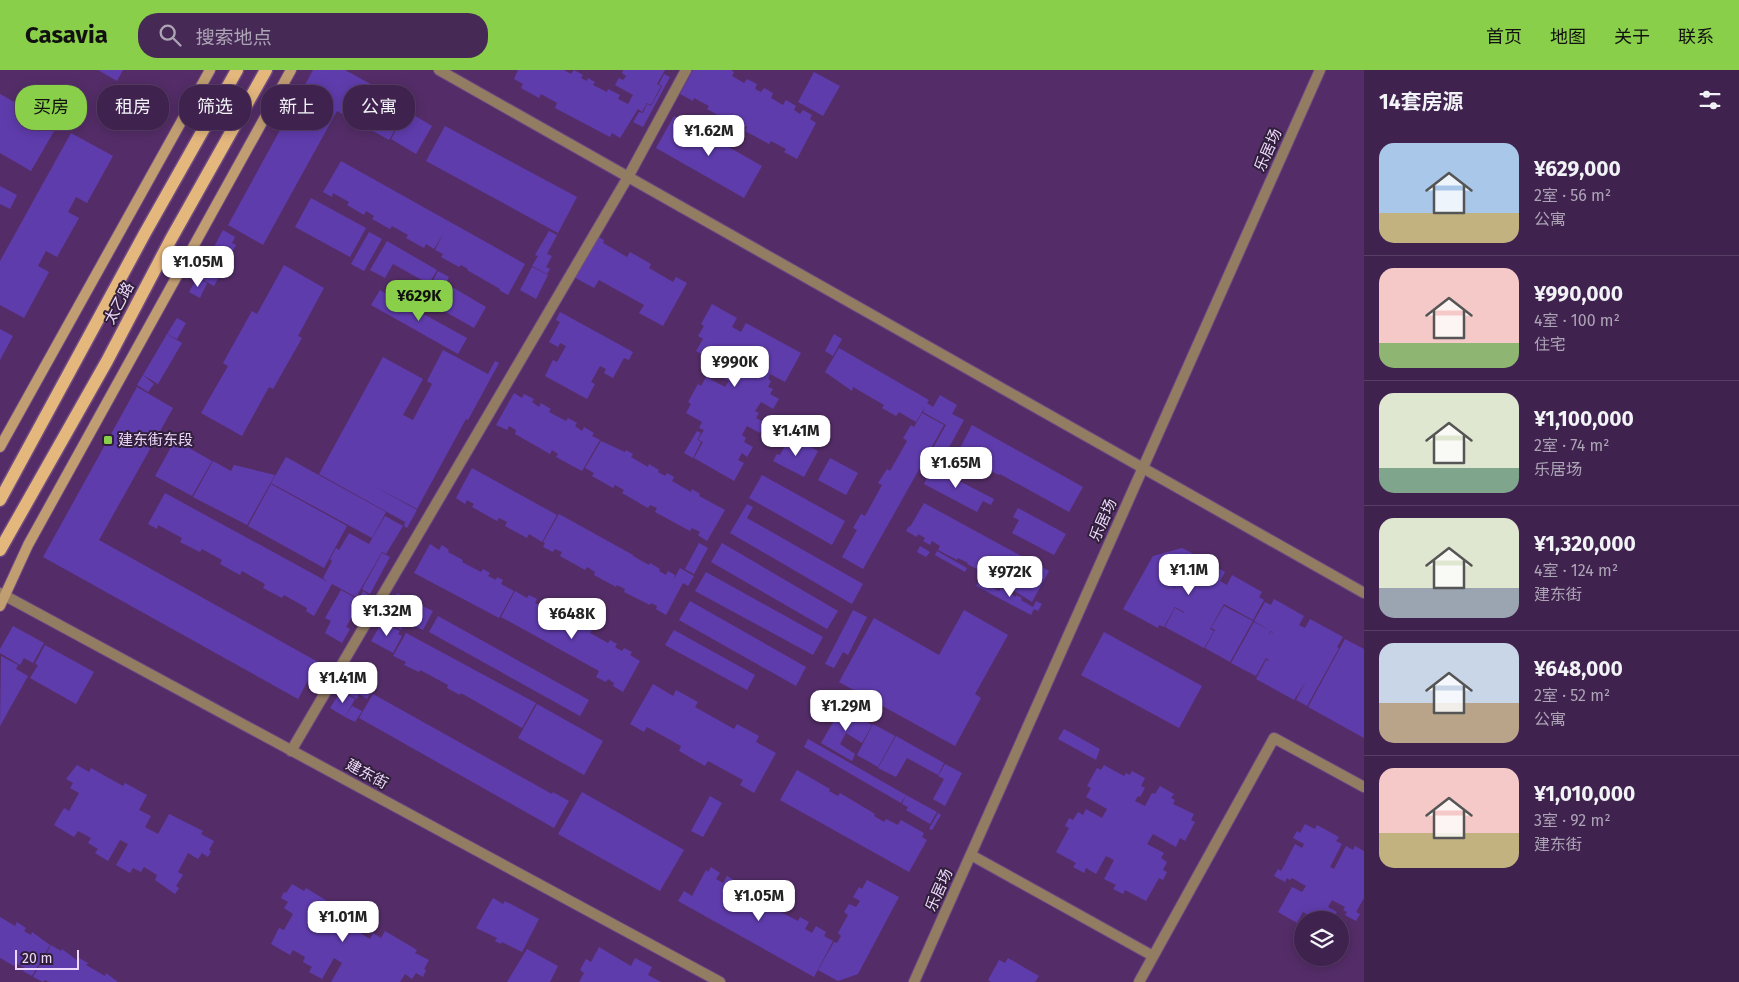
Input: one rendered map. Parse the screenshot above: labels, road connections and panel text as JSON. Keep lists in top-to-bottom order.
{
  "streets": {
    "main road": ["太乙路"],
    "street": ["乐居场", "建东街"]
  },
  "places": {
    "transit": ["建东街东段"]
  },
  "scale_bar": "20 m",
  "page": {
    "header": "Casavia",
    "search": "搜索地点",
    "nav": [
      "首页",
      "地图",
      "关于",
      "联系"
    ],
    "heading": "14套房源",
    "chip": [
      "买房",
      "租房",
      "筛选",
      "新上",
      "公寓"
    ],
    "price": [
      "¥1.62M",
      "¥1.05M",
      "¥629K",
      "¥990K",
      "¥1.41M",
      "¥1.65M",
      "¥1.1M",
      "¥972K",
      "¥1.32M",
      "¥648K",
      "¥1.41M",
      "¥1.29M",
      "¥1.05M",
      "¥1.01M"
    ],
    "list": [
      {
        "name": "¥629,000",
        "note": "2室 · 56 m² · 公寓"
      },
      {
        "name": "¥990,000",
        "note": "4室 · 100 m² · 住宅"
      },
      {
        "name": "¥1,100,000",
        "note": "2室 · 74 m² · 乐居场"
      },
      {
        "name": "¥1,320,000",
        "note": "4室 · 124 m² · 建东街"
      },
      {
        "name": "¥648,000",
        "note": "2室 · 52 m² · 公寓"
      },
      {
        "name": "¥1,010,000",
        "note": "3室 · 92 m² · 建东街"
      }
    ],
    "scale": "20 m"
  }
}
